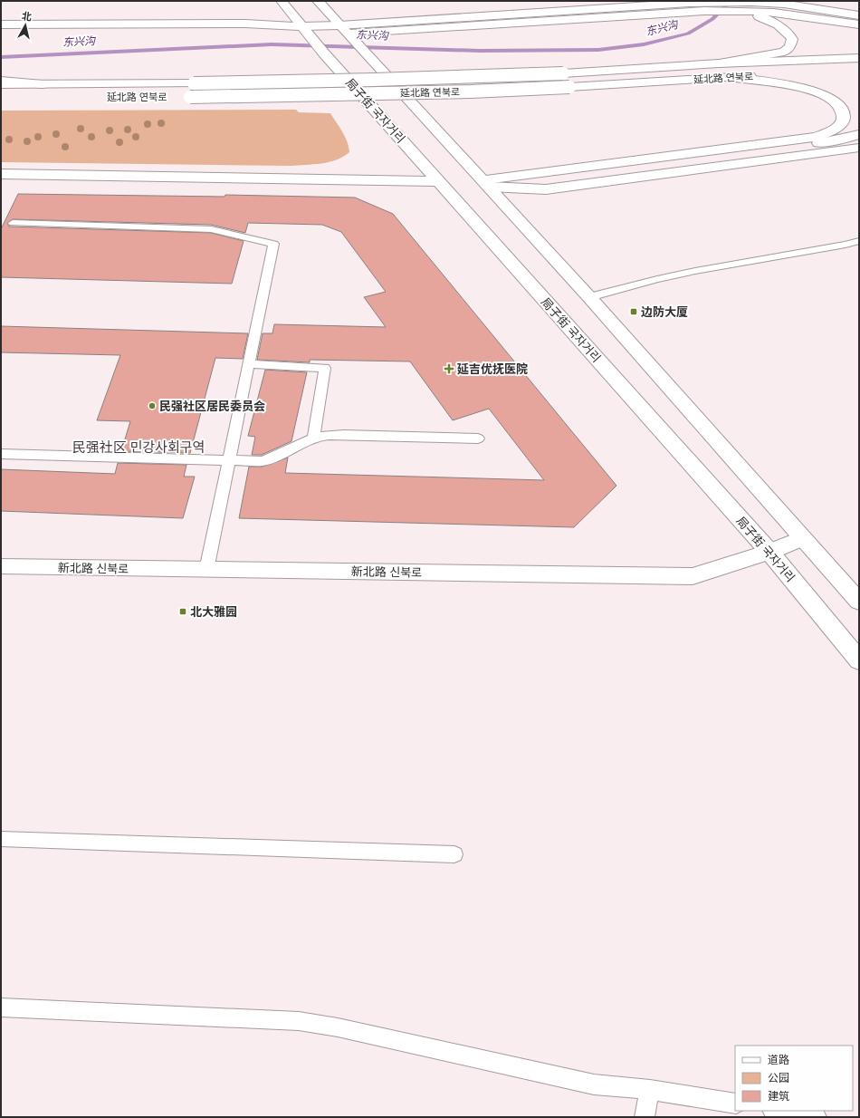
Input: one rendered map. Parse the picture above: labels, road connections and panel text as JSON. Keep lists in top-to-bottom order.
{
  "streets": {
    "main road": ["延北路 연북로", "局子街 국자거리", "新北路 신북로"]
  },
  "crossings": [
    ["局子街 국자거리", "新北路 신북로"]
  ],
  "districts": ["民强社区 민강사회구역"],
  "water": ["东兴沟"],
  "places": {
    "transit": ["边防大厦", "北大雅园"],
    "health": ["延吉优抚医院"],
    "other": ["民强社区居民委员会"]
  },
  "legend": ["道路", "公园", "建筑"],
  "north": "top"
}
